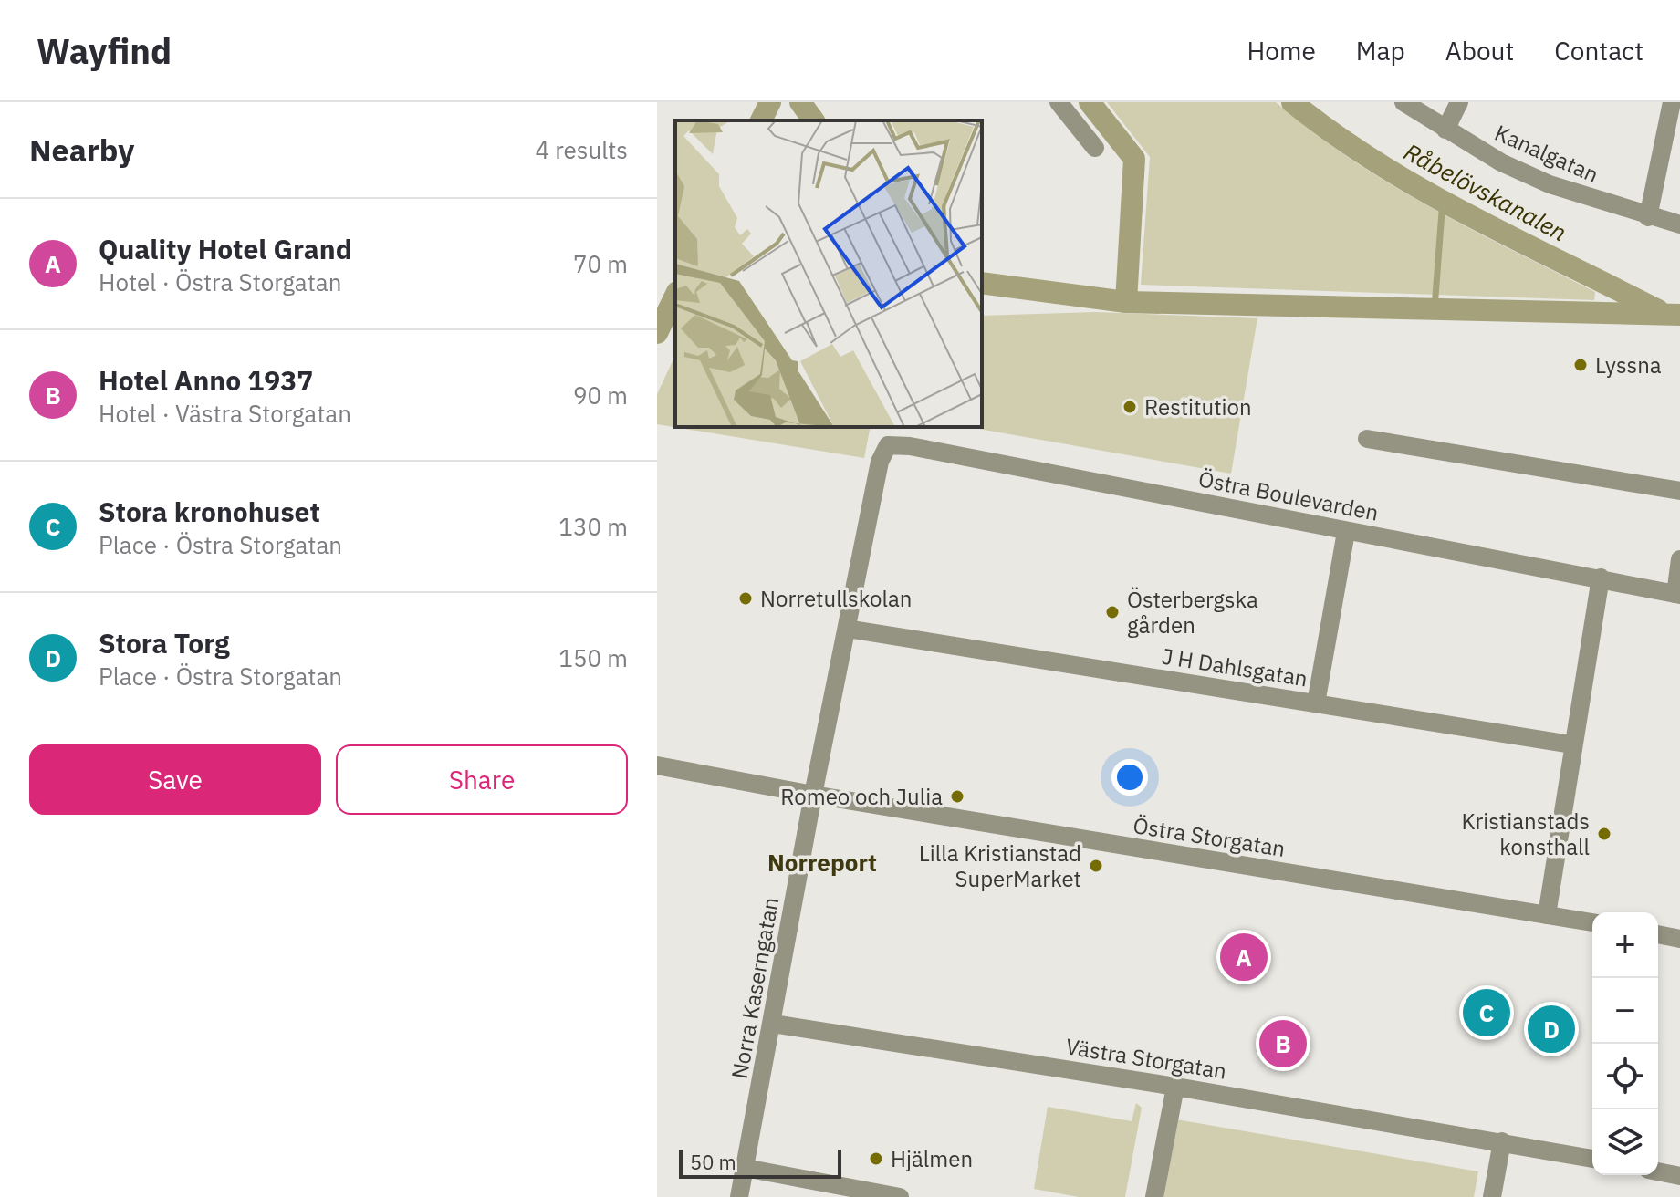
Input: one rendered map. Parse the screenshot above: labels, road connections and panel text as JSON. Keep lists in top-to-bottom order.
{
  "streets": {
    "street": [
      "Kanalgatan",
      "Östra Boulevarden",
      "J H Dahlsgatan",
      "Östra Storgatan",
      "Norra Kaserngatan",
      "Västra Storgatan"
    ]
  },
  "crossings": [
    ["Östra Boulevarden", "Norra Kaserngatan"],
    ["J H Dahlsgatan", "Norra Kaserngatan"],
    ["Östra Storgatan", "Norra Kaserngatan"],
    ["Norra Kaserngatan", "Västra Storgatan"]
  ],
  "districts": ["Norreport"],
  "water": ["Råbelövskanalen"],
  "places": [
    "Lyssna",
    "Restitution",
    "Norretullskolan",
    "Österbergska gården",
    "Romeo och Julia",
    "Kristianstads konsthall",
    "Lilla Kristianstad SuperMarket",
    "Hjälmen"
  ],
  "scale_bar": "50 m",
  "page": {
    "header": "Wayfind",
    "nav": [
      "Home",
      "Map",
      "About",
      "Contact"
    ],
    "heading": ["Nearby", "4 results"],
    "list": [
      {
        "mark": "A",
        "name": "Quality Hotel Grand",
        "note": "Hotel · Östra Storgatan",
        "value": "70 m"
      },
      {
        "mark": "B",
        "name": "Hotel Anno 1937",
        "note": "Hotel · Västra Storgatan",
        "value": "90 m"
      },
      {
        "mark": "C",
        "name": "Stora kronohuset",
        "note": "Place · Östra Storgatan",
        "value": "130 m"
      },
      {
        "mark": "D",
        "name": "Stora Torg",
        "note": "Place · Östra Storgatan",
        "value": "150 m"
      }
    ],
    "buttons": ["Save", "Share"],
    "map_buttons": ["+", "−"],
    "pins": [
      "A",
      "C",
      "D",
      "B"
    ],
    "scale": "50 m"
  }
}
